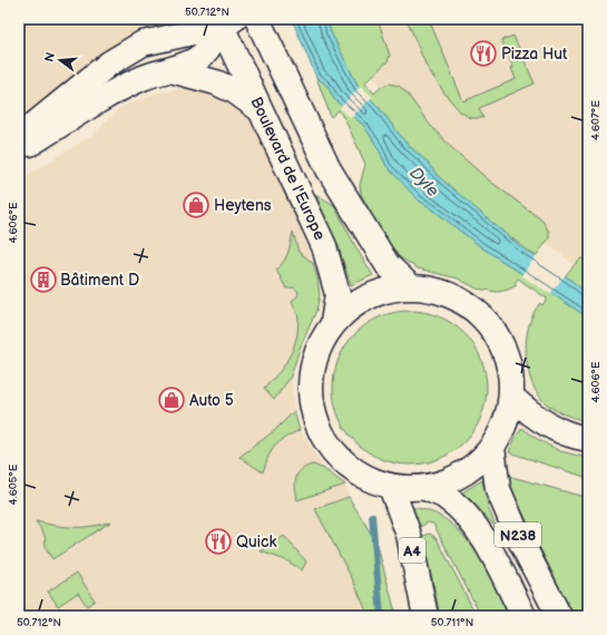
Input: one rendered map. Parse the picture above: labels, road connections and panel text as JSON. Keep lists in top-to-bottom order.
{
  "streets": {
    "main road": ["Boulevard de l'Europe", "N238", "A4"]
  },
  "crossings": [
    ["Boulevard de l'Europe", "N238"],
    ["Boulevard de l'Europe", "A4"]
  ],
  "water": ["Dyle"],
  "places": {
    "restaurant": ["Pizza Hut", "Quick"],
    "shop": ["Heytens", "Auto 5"],
    "building": ["Bâtiment D"]
  },
  "north": "left",
  "coordinates": [
    "50.712°N",
    "4.607°E",
    "4.606°E",
    "4.605°E",
    "50.711°N"
  ]
}
